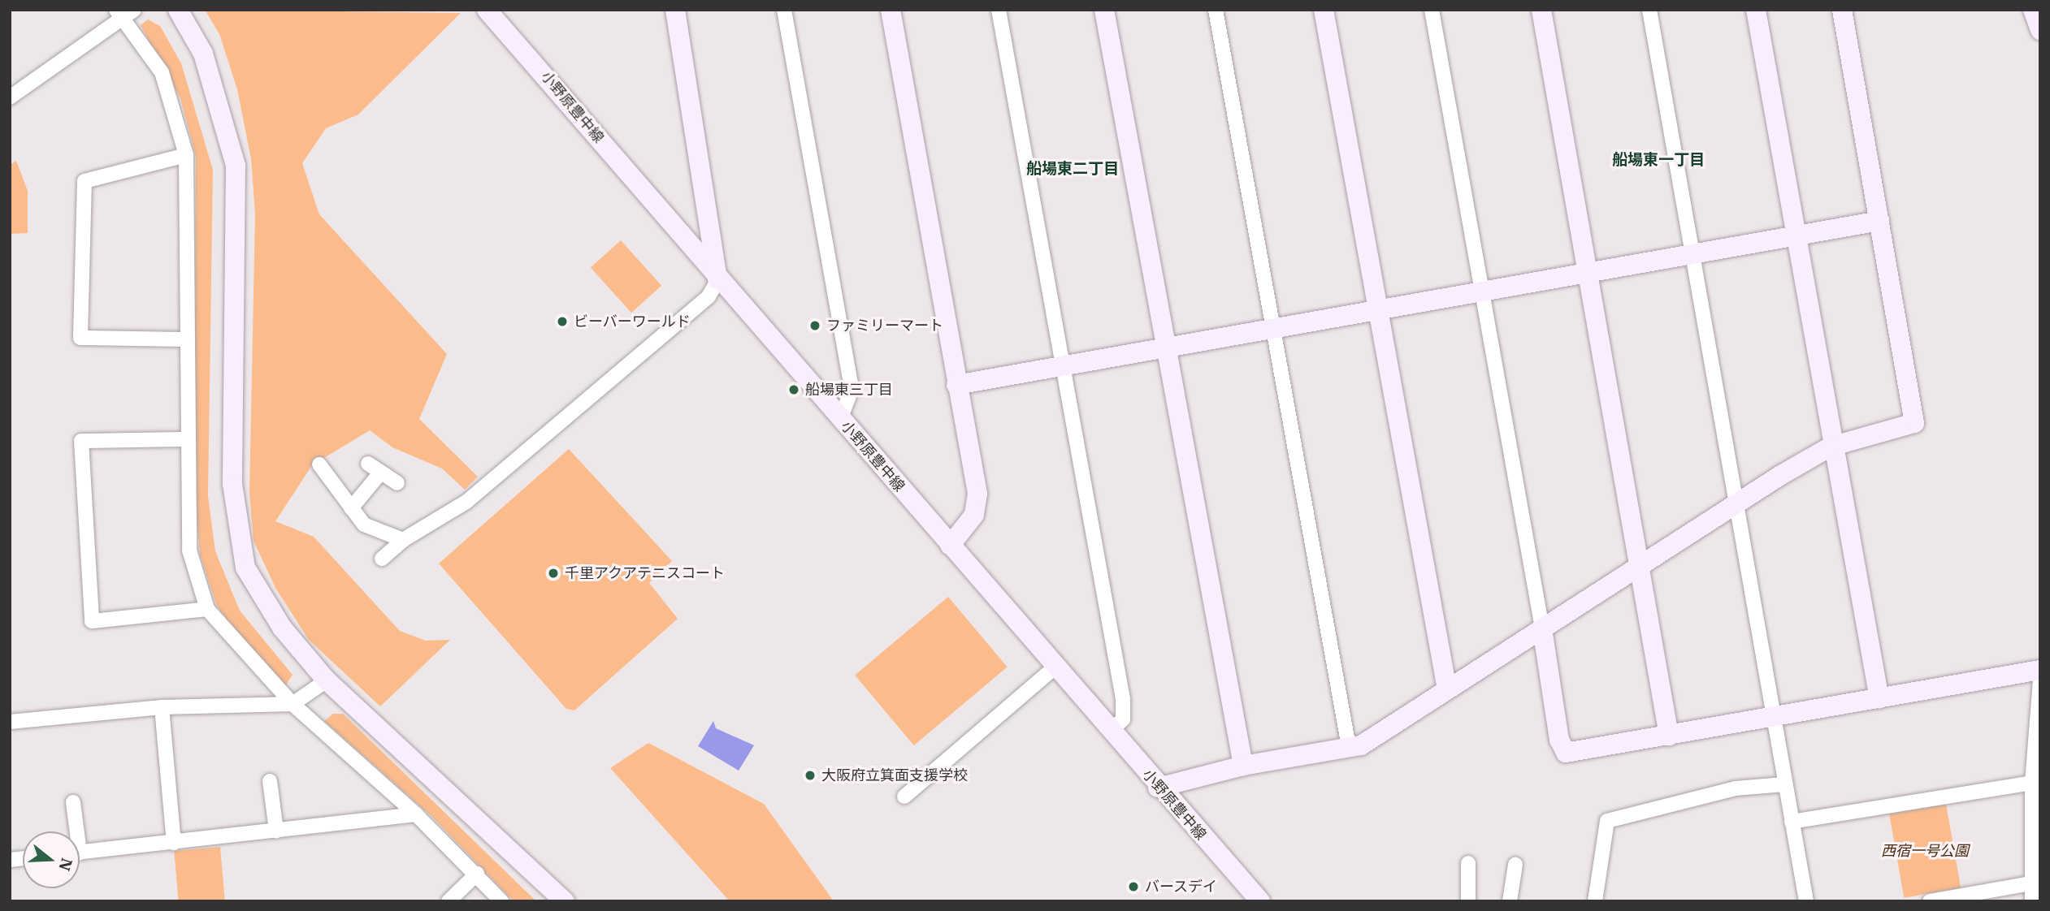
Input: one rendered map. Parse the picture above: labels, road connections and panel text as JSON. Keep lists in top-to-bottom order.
{
  "streets": {
    "street": ["小野原豊中線"]
  },
  "districts": ["船場東一丁目", "船場東二丁目"],
  "parks": ["西宿一号公園"],
  "places": [
    "ビーバーワールド",
    "ファミリーマート",
    "船場東三丁目",
    "千里アクアテニスコート",
    "大阪府立箕面支援学校",
    "バースデイ"
  ],
  "north": "right"
}
